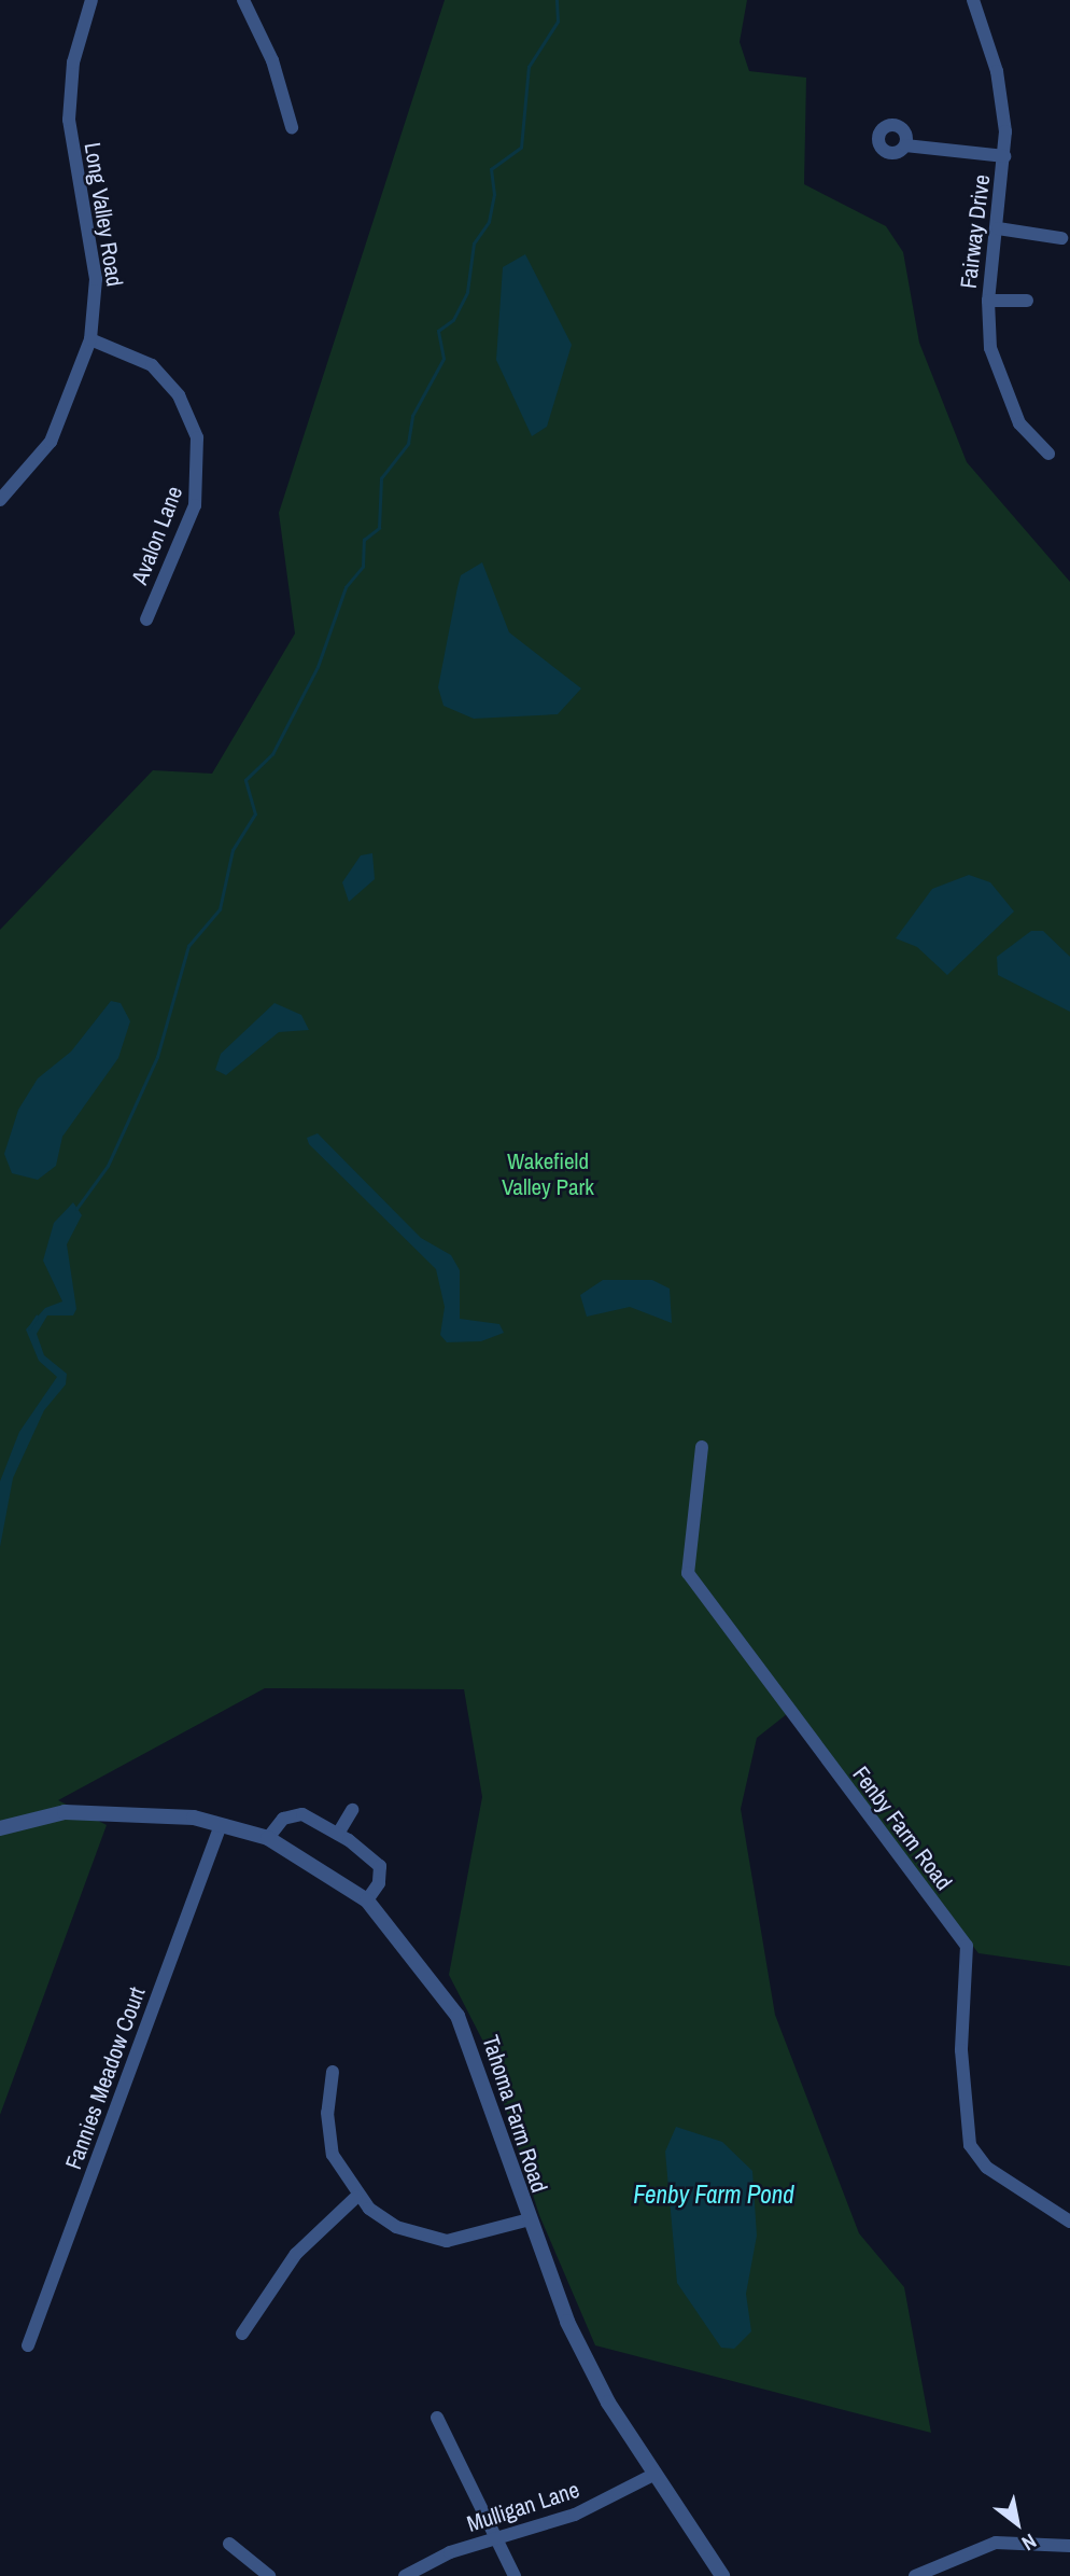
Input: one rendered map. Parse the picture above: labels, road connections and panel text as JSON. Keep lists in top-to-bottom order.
{
  "streets": {
    "street": [
      "Long Valley Road",
      "Fairway Drive",
      "Avalon Lane",
      "Fenby Farm Road",
      "Fannies Meadow Court",
      "Tahoma Farm Road",
      "Mulligan Lane"
    ]
  },
  "crossings": [
    ["Long Valley Road", "Avalon Lane"],
    ["Fannies Meadow Court", "Tahoma Farm Road"],
    ["Tahoma Farm Road", "Mulligan Lane"]
  ],
  "water": ["Fenby Farm Pond"],
  "parks": ["Wakefield Valley Park"],
  "north": "bottom right"
}
